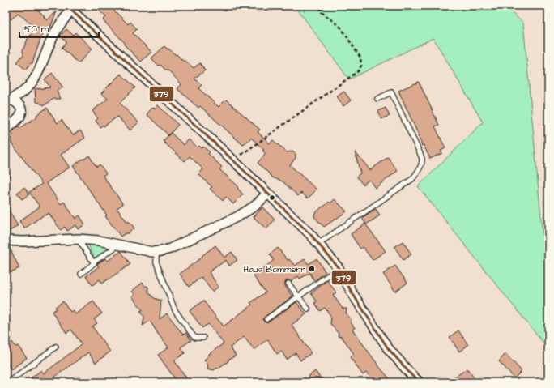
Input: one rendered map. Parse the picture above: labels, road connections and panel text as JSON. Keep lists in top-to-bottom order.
{
  "places": ["Haus Bommern"],
  "lines": ["transit line 379"],
  "scale_bar": "50 m"
}
